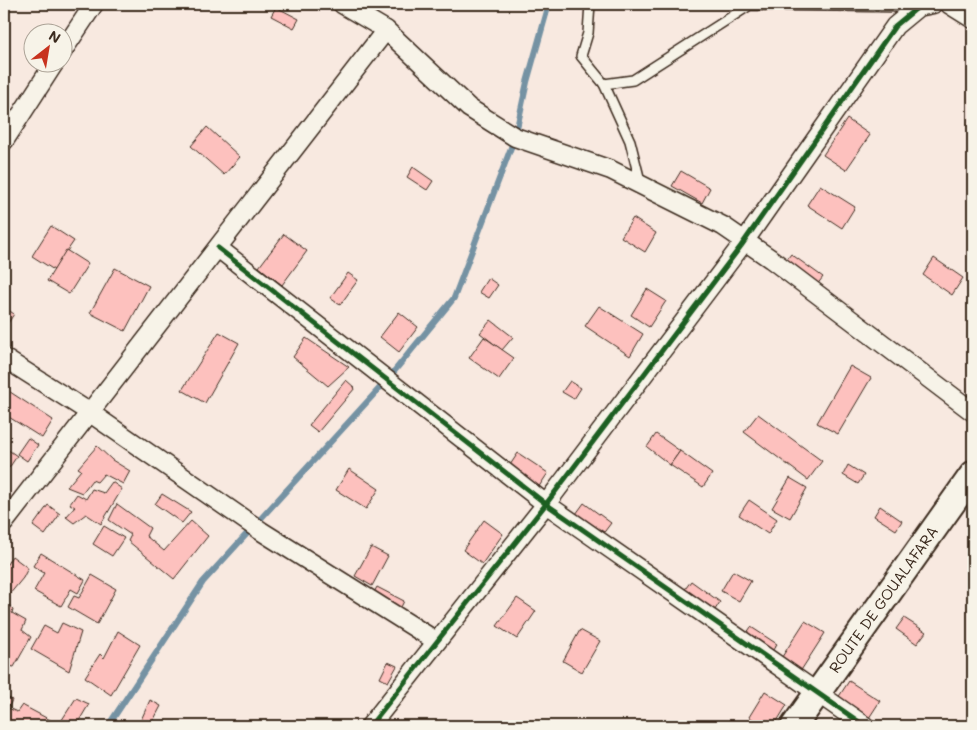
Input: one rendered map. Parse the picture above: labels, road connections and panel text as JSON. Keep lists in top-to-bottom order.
{
  "streets": {
    "street": ["ROUTE DE GOUALAFARA"]
  },
  "north": "top right"
}
